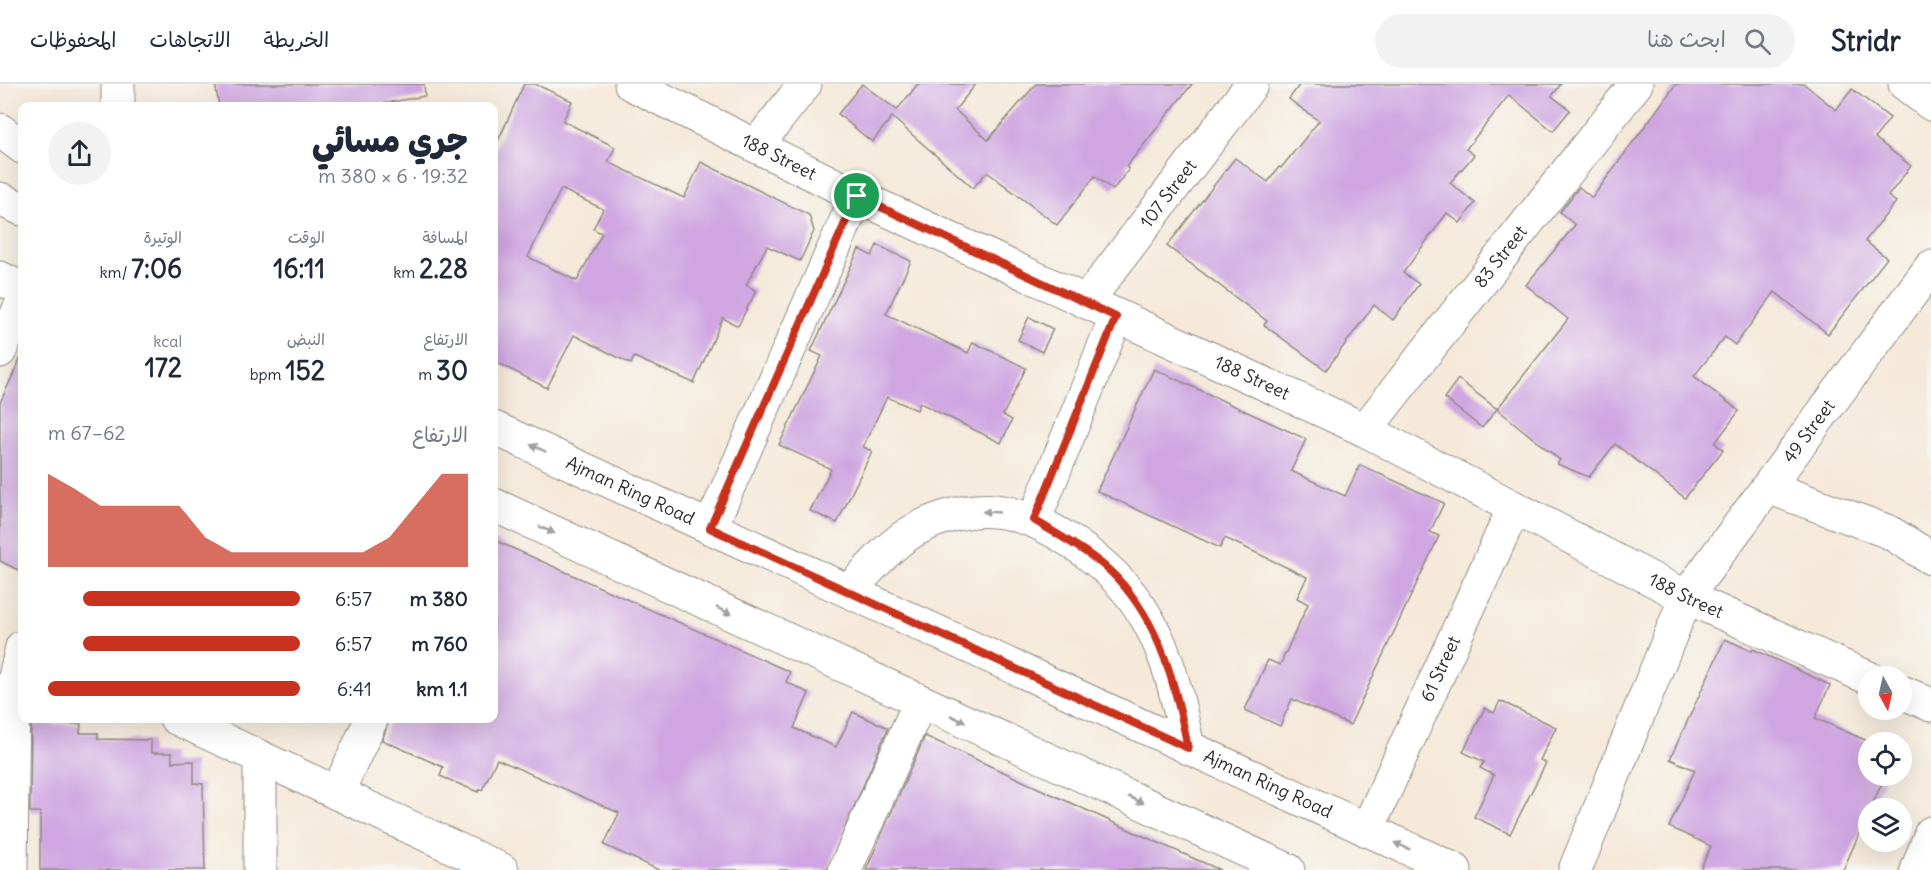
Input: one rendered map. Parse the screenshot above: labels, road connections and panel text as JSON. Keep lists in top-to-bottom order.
{
  "streets": {
    "street": [
      "188 Street",
      "107 Street",
      "83 Street",
      "49 Street",
      "Ajman Ring Road",
      "61 Street"
    ]
  },
  "crossings": [
    ["188 Street", "107 Street"],
    ["188 Street", "83 Street"],
    ["188 Street", "49 Street"],
    ["188 Street", "61 Street"],
    ["Ajman Ring Road", "61 Street"]
  ],
  "north": "bottom",
  "page": {
    "header": "Stridr",
    "search": "ابحث هنا",
    "nav": ["الخريطة", "الاتجاهات", "المحفوظات"],
    "heading": ["جري مسائي", "19:32 · 6 × 380 m"],
    "stats": [
      ["المسافة", "2.28 km"],
      ["الوقت", "16:11"],
      ["الوتيرة", "7:06 /km"],
      ["الارتفاع", "30 m"],
      ["النبض", "152 bpm"],
      ["kcal", "172"]
    ],
    "chart": ["الارتفاع", "62–67 m"],
    "list": [
      {
        "name": "380 m",
        "note": "6:57"
      },
      {
        "name": "760 m",
        "note": "6:57"
      },
      {
        "name": "1.1 km",
        "note": "6:41"
      }
    ]
  }
}
